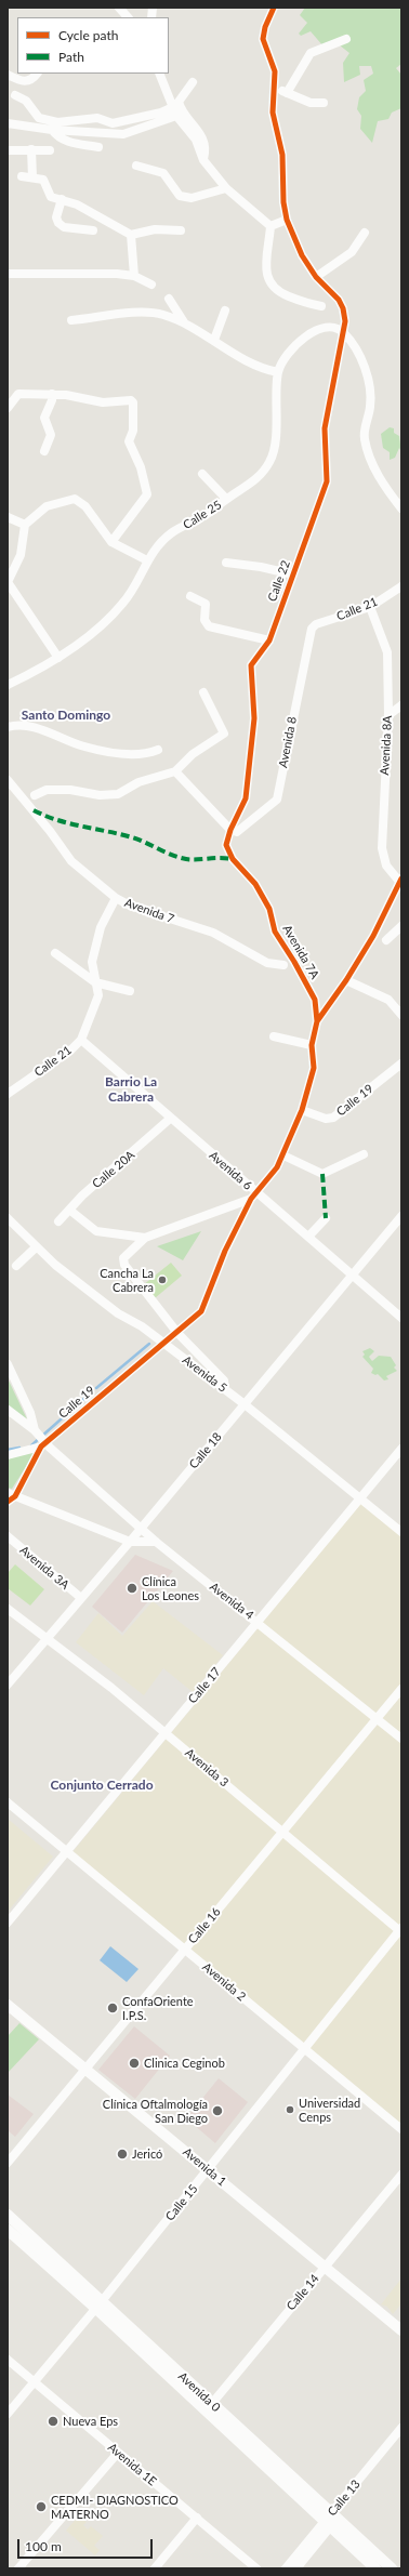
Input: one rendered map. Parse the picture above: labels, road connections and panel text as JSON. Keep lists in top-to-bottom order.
{
  "streets": {
    "street": [
      "Calle 25",
      "Calle 22",
      "Calle 21",
      "Avenida 8",
      "Avenida 8A",
      "Avenida 7",
      "Avenida 7A",
      "Calle 19",
      "Calle 20A",
      "Avenida 6",
      "Avenida 5",
      "Calle 18",
      "Avenida 3A",
      "Avenida 4",
      "Calle 17",
      "Avenida 3",
      "Calle 16",
      "Avenida 2",
      "Avenida 1",
      "Calle 15",
      "Calle 14",
      "Avenida 0",
      "Avenida 1E",
      "Calle 13"
    ]
  },
  "crossings": [
    ["Calle 25", "Calle 22"],
    ["Calle 22", "Avenida 8"],
    ["Calle 22", "Avenida 7A"],
    ["Calle 21", "Avenida 8"],
    ["Calle 21", "Avenida 8A"],
    ["Calle 21", "Avenida 7"],
    ["Calle 21", "Avenida 6"],
    ["Avenida 8", "Avenida 7A"],
    ["Avenida 7A", "Calle 19"],
    ["Calle 19", "Avenida 6"],
    ["Calle 19", "Avenida 4"],
    ["Calle 20A", "Avenida 6"],
    ["Avenida 6", "Calle 18"],
    ["Avenida 5", "Calle 18"],
    ["Avenida 5", "Calle 17"],
    ["Calle 18", "Avenida 3A"],
    ["Calle 18", "Avenida 4"],
    ["Calle 18", "Avenida 3"],
    ["Avenida 4", "Calle 17"],
    ["Avenida 4", "Calle 16"],
    ["Calle 17", "Avenida 3"],
    ["Calle 17", "Avenida 2"],
    ["Avenida 3", "Calle 16"],
    ["Avenida 3", "Calle 15"],
    ["Calle 16", "Avenida 2"],
    ["Calle 16", "Avenida 1"],
    ["Avenida 2", "Calle 15"],
    ["Avenida 1", "Calle 15"],
    ["Avenida 1", "Calle 14"],
    ["Calle 15", "Avenida 0"],
    ["Calle 15", "Avenida 1E"],
    ["Calle 14", "Avenida 0"],
    ["Avenida 0", "Calle 13"]
  ],
  "districts": ["Santo Domingo", "Barrio La Cabrera", "Conjunto Cerrado"],
  "places": [
    "Cancha La Cabrera",
    "Clínica Los Leones",
    "ConfaOriente I.P.S.",
    "Clinica Ceginob",
    "Universidad Cenps",
    "Clínica Oftalmología San Diego",
    "Jericó",
    "Nueva Eps",
    "CEDMI- DIAGNOSTICO MATERNO"
  ],
  "legend": ["Cycle path", "Path"],
  "scale_bar": "100 m"
}
